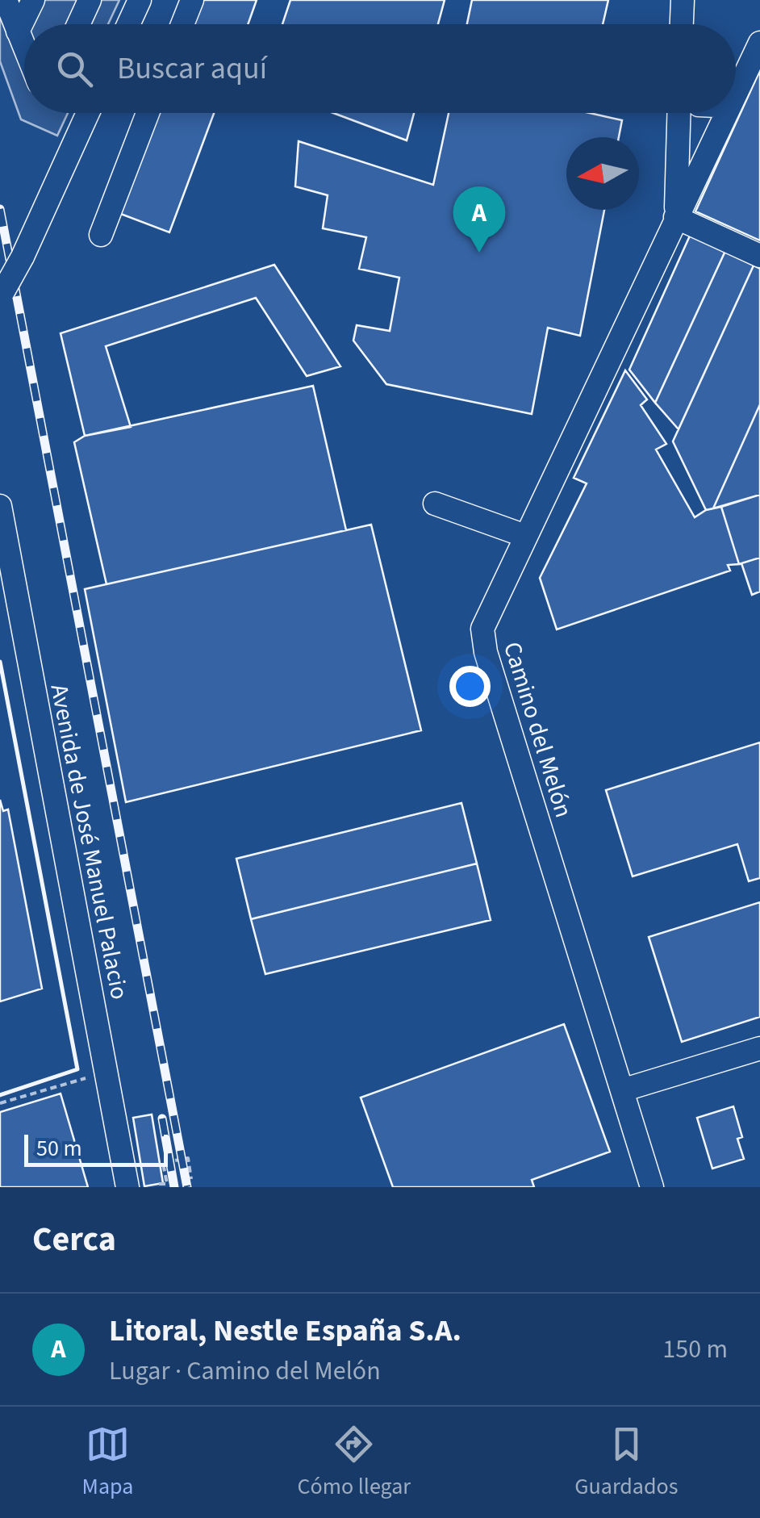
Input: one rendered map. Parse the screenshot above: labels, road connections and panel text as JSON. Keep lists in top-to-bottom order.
{
  "streets": {
    "street": ["Camino del Melón", "Avenida de José Manuel Palacio"]
  },
  "scale_bar": "50 m",
  "north": "left",
  "page": {
    "search": "Buscar aquí",
    "pins": "A",
    "scale": "50 m",
    "heading": "Cerca",
    "list": [
      {
        "mark": "A",
        "name": "Litoral, Nestle España S.A.",
        "note": "Lugar · Camino del Melón",
        "value": "150 m"
      }
    ],
    "nav": ["Mapa", "Cómo llegar", "Guardados"]
  }
}
